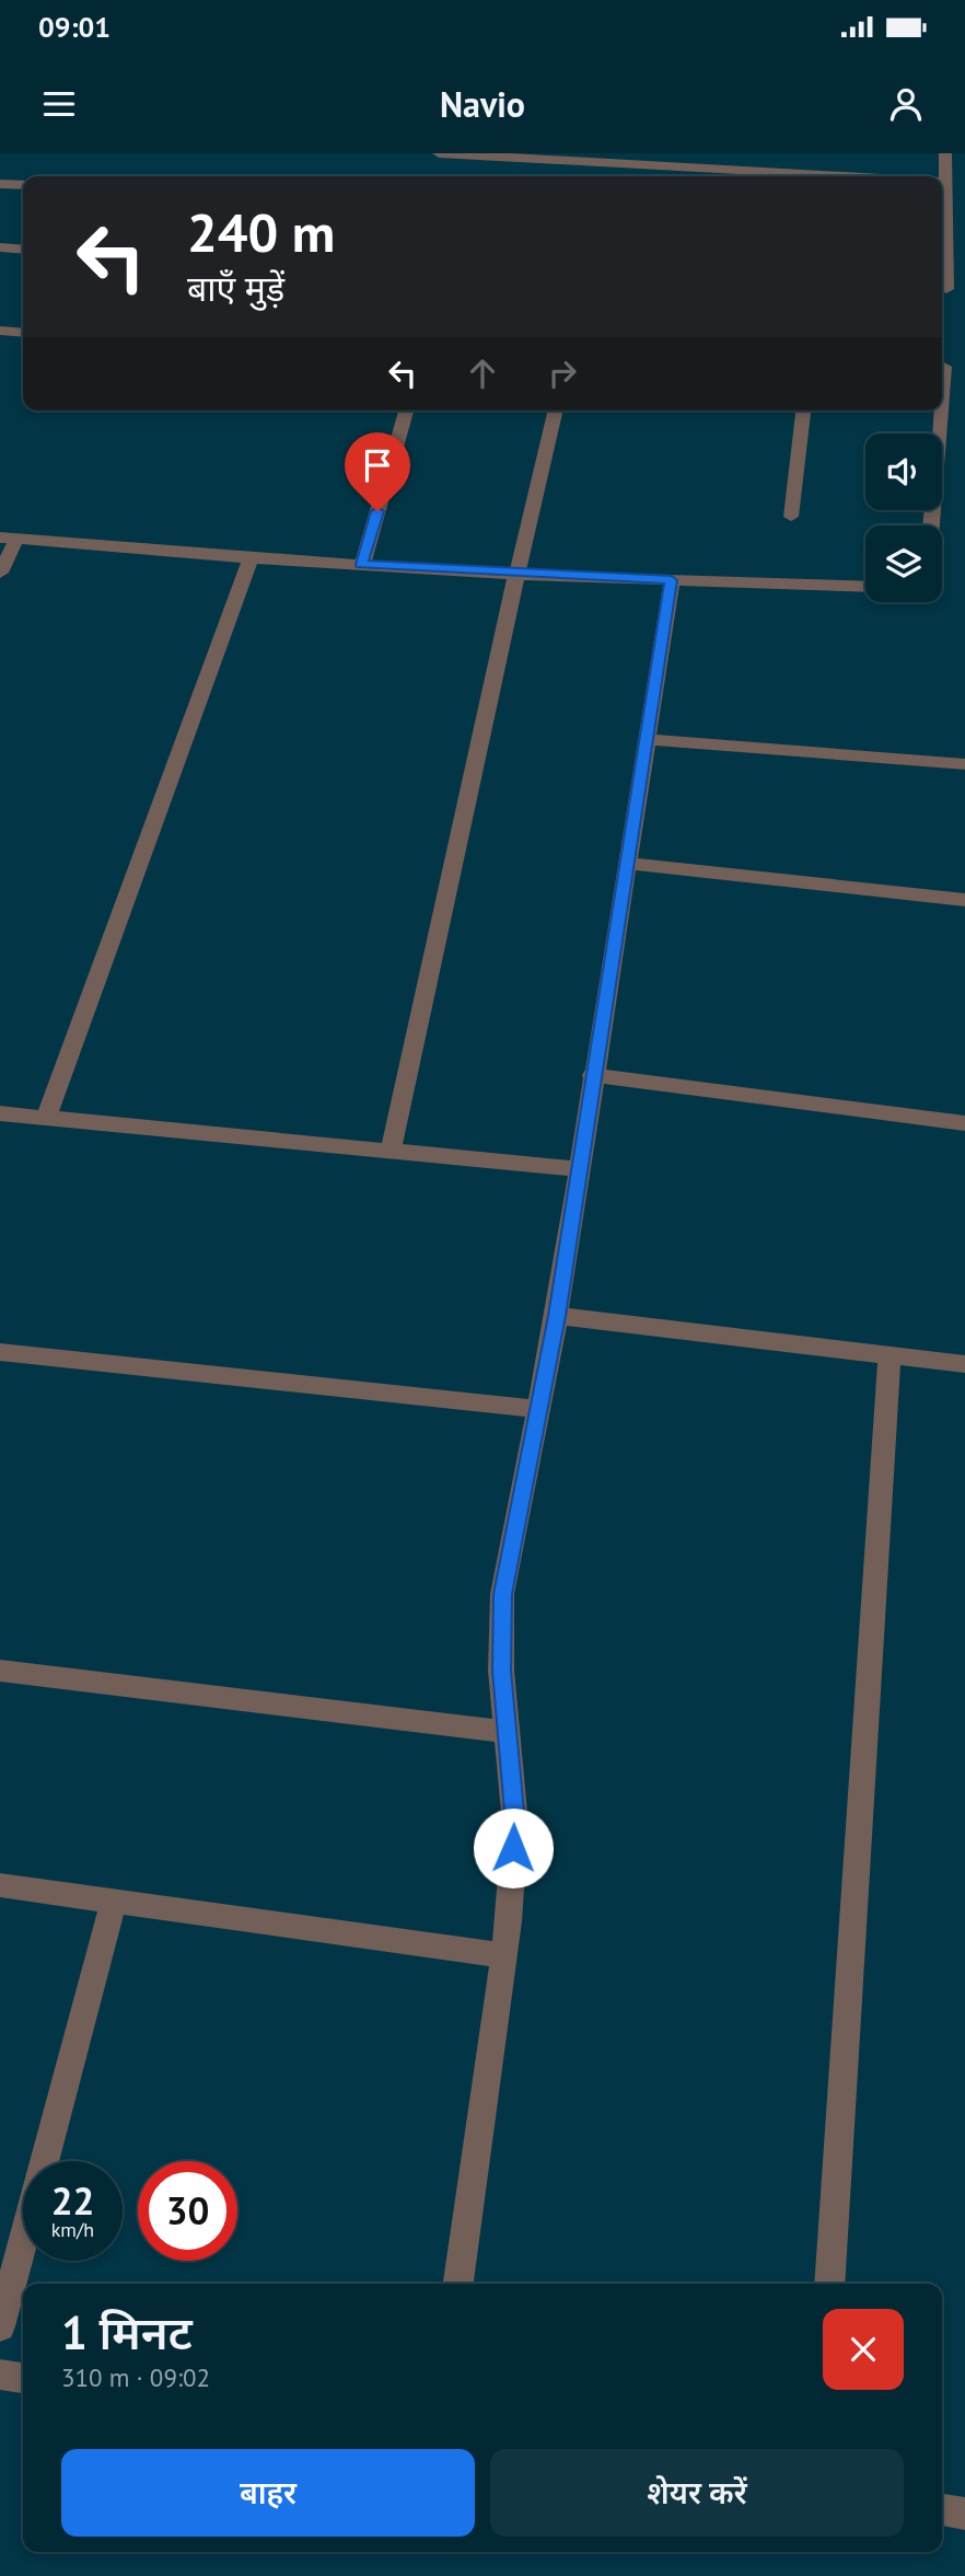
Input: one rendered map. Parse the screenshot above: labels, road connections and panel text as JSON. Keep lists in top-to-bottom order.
{
  "page": {
    "status": "09:01",
    "header": "Navio",
    "turn": ["240 m", "बाएँ मुड़ें"],
    "speed": "22 km/h",
    "limit": "30",
    "heading": ["1 मिनट", "310 m · 09:02"],
    "buttons": ["बाहर", "शेयर करें"]
  }
}
